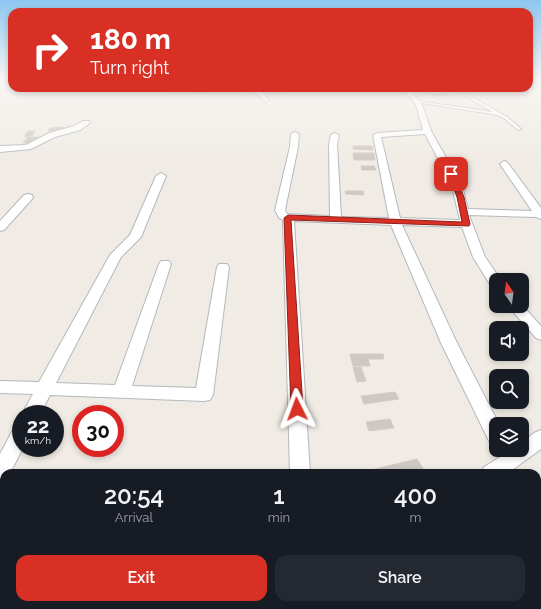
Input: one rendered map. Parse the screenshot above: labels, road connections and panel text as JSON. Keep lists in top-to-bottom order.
{
  "north": "top",
  "page": {
    "turn": ["180 m", "Turn right"],
    "speed": "22 km/h",
    "limit": "30",
    "eta": [
      "20:54",
      "Arrival",
      "1",
      "min",
      "400",
      "m"
    ],
    "buttons": ["Exit", "Share"]
  }
}
